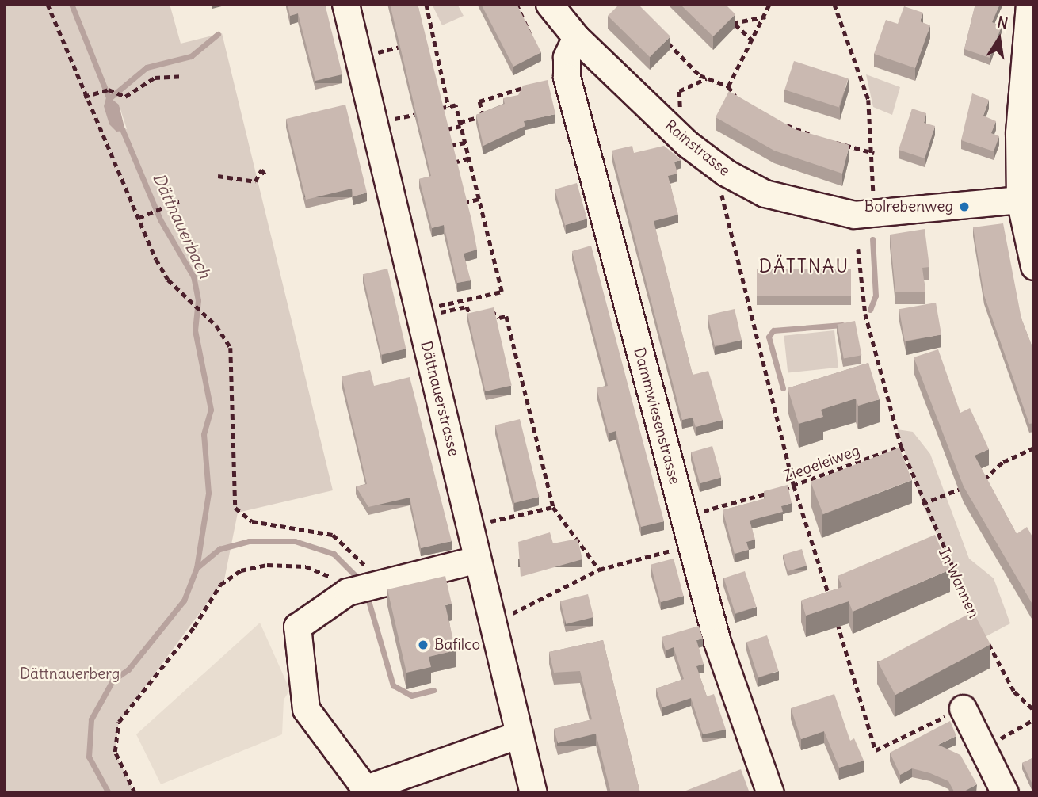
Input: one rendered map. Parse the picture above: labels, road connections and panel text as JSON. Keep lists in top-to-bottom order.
{
  "streets": {
    "street": ["Rainstrasse", "Dättnauerstrasse", "Dammwiesenstrasse"],
    "path": ["Ziegeleiweg", "In Wannen"]
  },
  "crossings": [
    ["Rainstrasse", "Dammwiesenstrasse"],
    ["Dammwiesenstrasse", "Ziegeleiweg"],
    ["Ziegeleiweg", "In Wannen"]
  ],
  "districts": ["DÄTTNAU"],
  "water": ["Dättnauerbach"],
  "parks": ["Dättnauerberg"],
  "places": ["Bolrebenweg", "Bafilco"],
  "north": "top"
}
